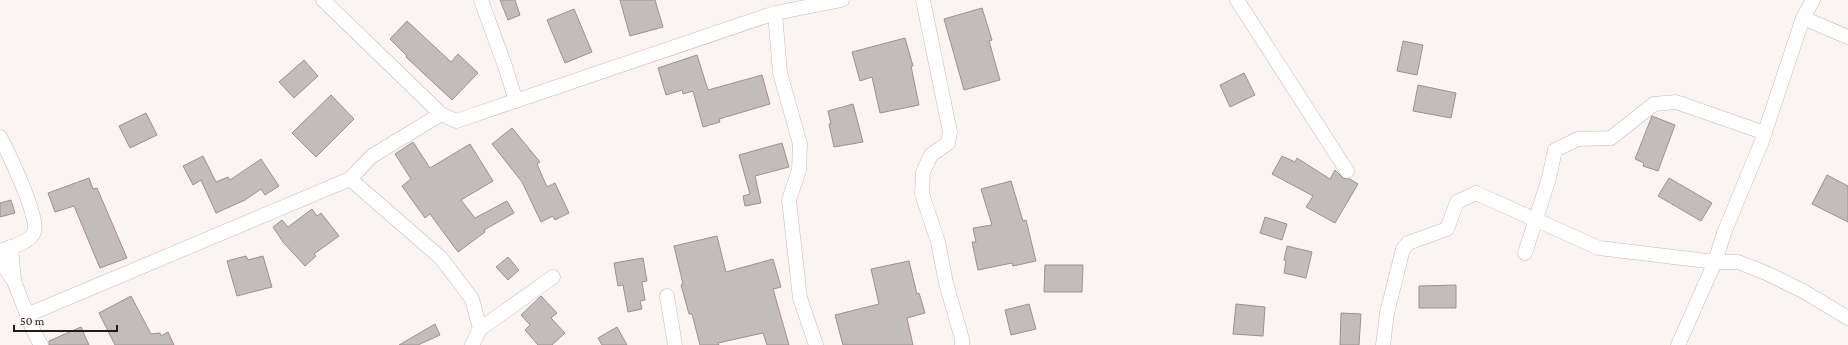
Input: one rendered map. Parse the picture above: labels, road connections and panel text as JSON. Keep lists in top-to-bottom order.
{
  "scale_bar": "50 m"
}
